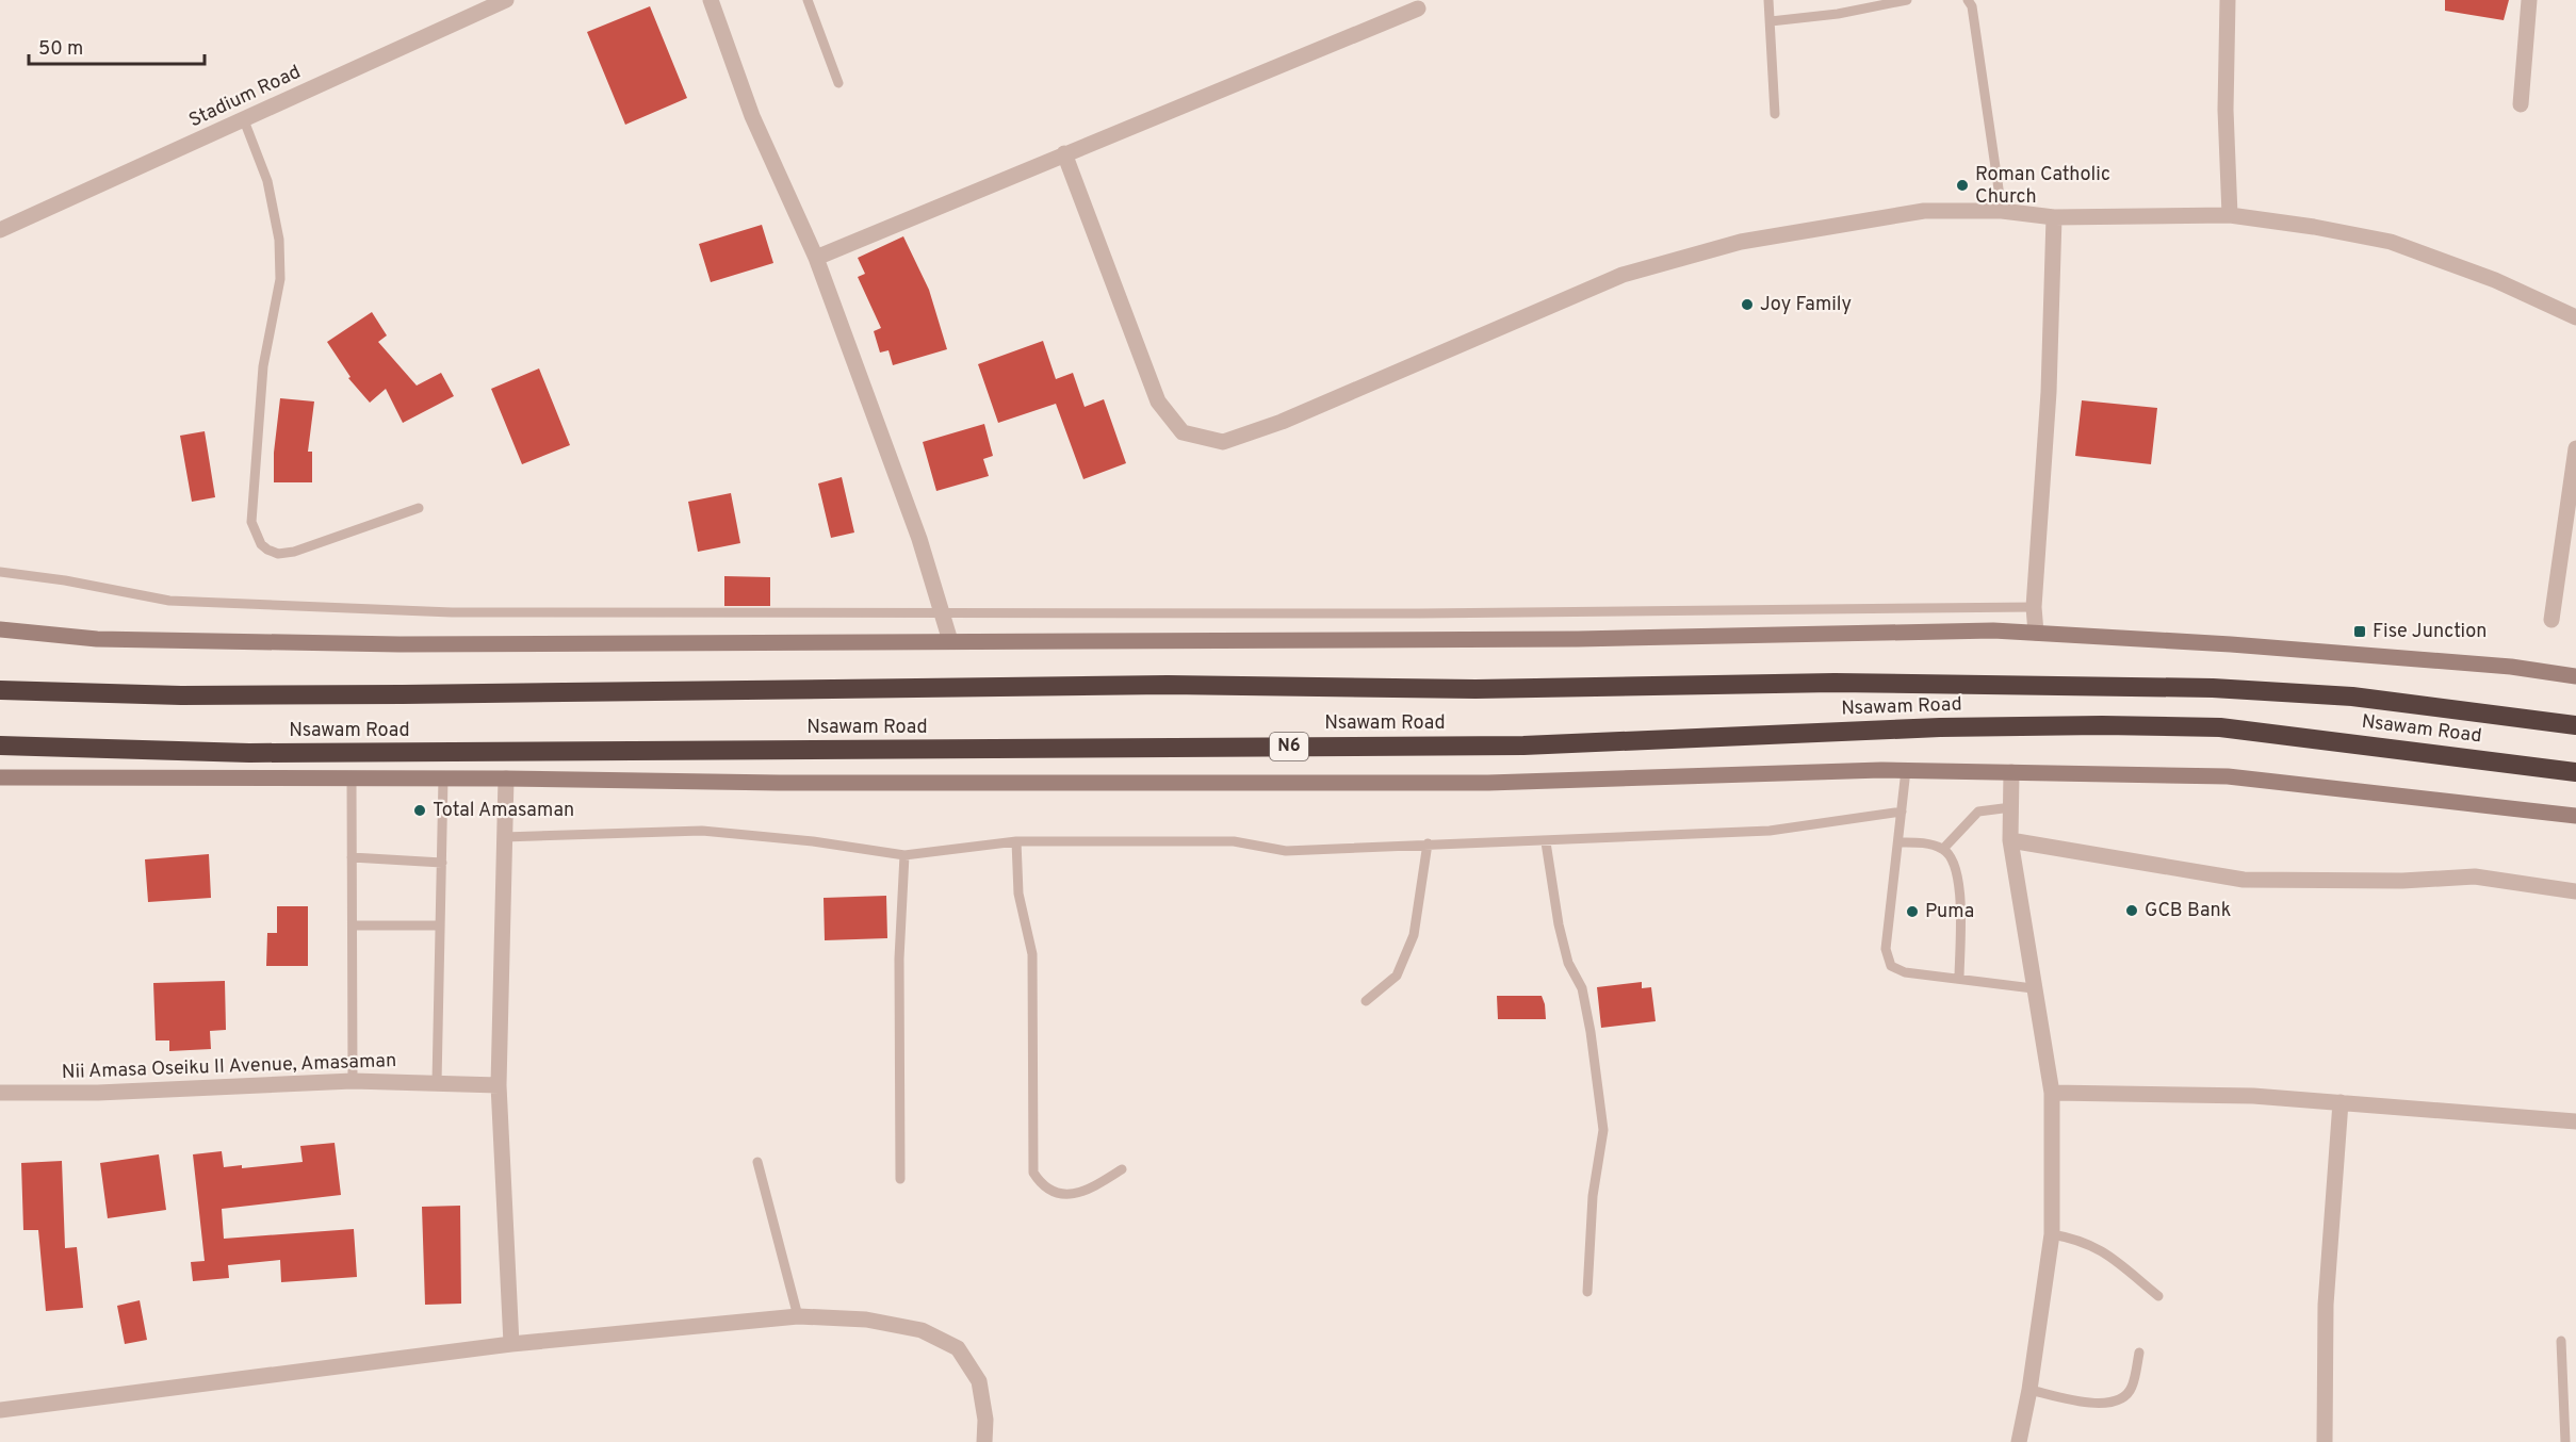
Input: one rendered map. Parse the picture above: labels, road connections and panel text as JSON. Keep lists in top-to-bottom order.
{
  "streets": {
    "highway": ["Nsawam Road", "N6"],
    "street": ["Stadium Road", "Nii Amasa Oseiku II Avenue, Amasaman"]
  },
  "places": {
    "other": [
      "Roman Catholic Church",
      "Joy Family",
      "Total Amasaman",
      "GCB Bank",
      "Puma"
    ],
    "transit": ["Fise Junction"]
  },
  "scale_bar": "50 m"
}
